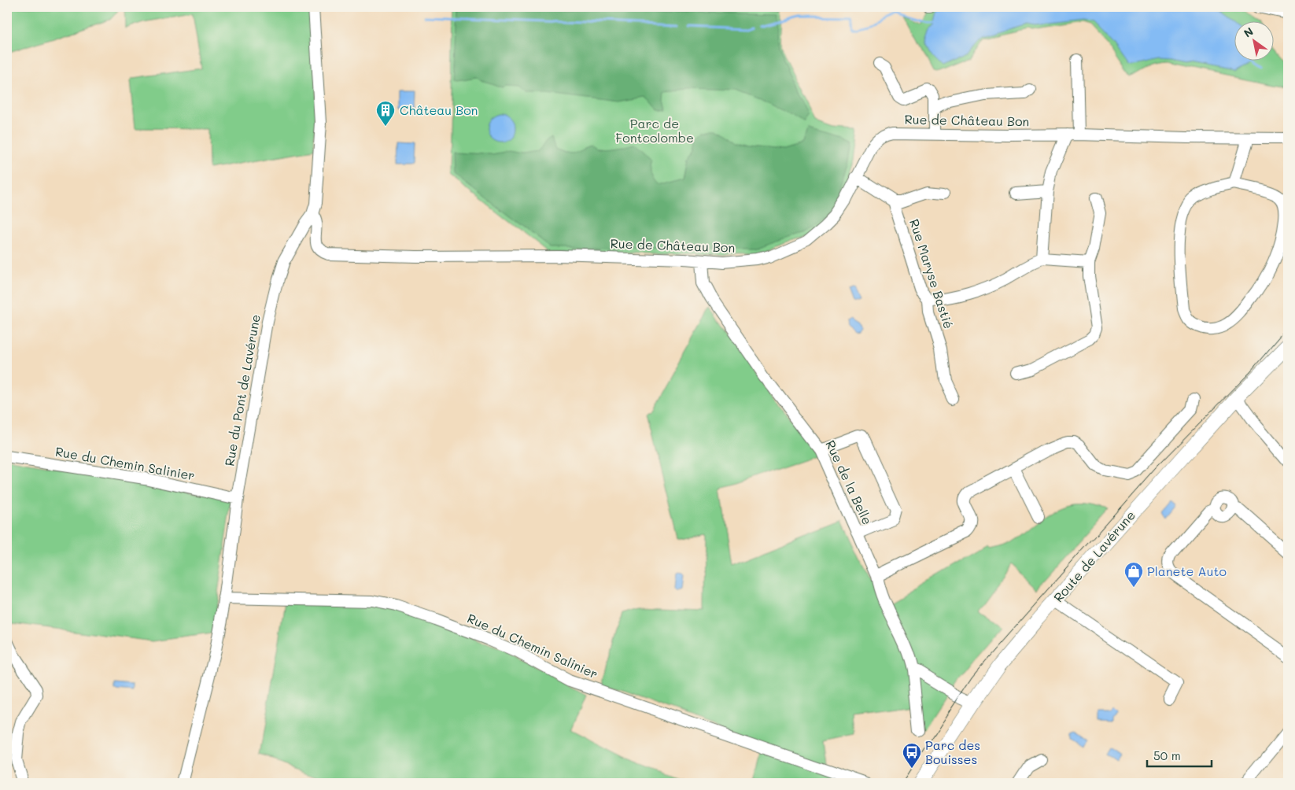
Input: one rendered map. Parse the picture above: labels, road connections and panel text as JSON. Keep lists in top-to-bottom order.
{
  "streets": {
    "main road": ["Route de Lavérune"],
    "street": [
      "Rue de Château Bon",
      "Rue Maryse Bastié",
      "Rue du Pont de Lavérune",
      "Rue du Chemin Salinier",
      "Rue de la Belle"
    ]
  },
  "crossings": [
    ["Rue de Château Bon", "Rue du Pont de Lavérune"],
    ["Rue de Château Bon", "Rue de la Belle"],
    ["Rue du Pont de Lavérune", "Rue du Chemin Salinier"]
  ],
  "parks": ["Parc de Fontcolombe"],
  "places": {
    "building": ["Château Bon"],
    "shop": ["Planete Auto"],
    "bus stop": ["Parc des Bouisses"]
  },
  "scale_bar": "50 m",
  "north": "top left"
}
